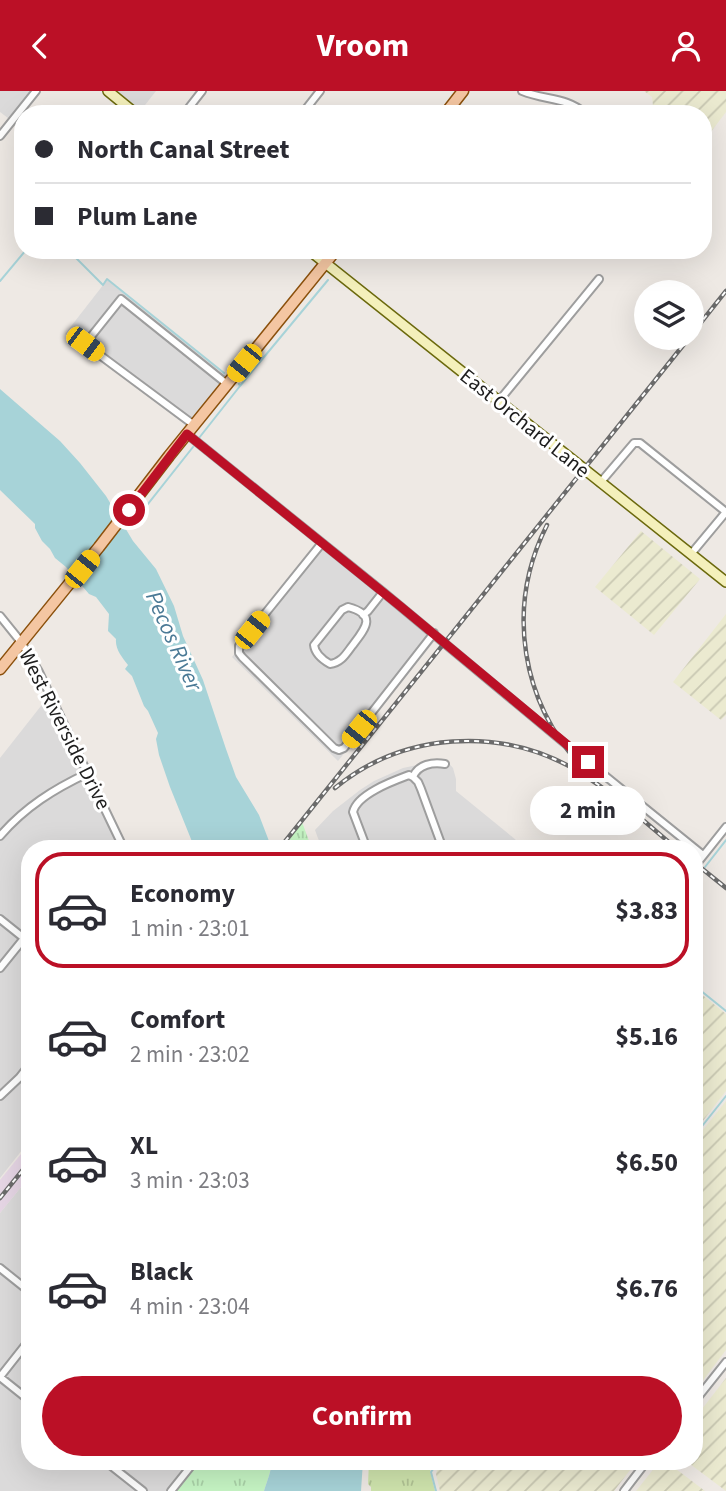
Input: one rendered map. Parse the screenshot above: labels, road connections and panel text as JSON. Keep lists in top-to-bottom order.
{
  "streets": {
    "street": ["East Orchard Lane", "West Riverside Drive"]
  },
  "water": ["Pecos River"],
  "page": {
    "header": "Vroom",
    "banner": ["North Canal Street", "Plum Lane"],
    "bubble": "2 min",
    "list": [
      {
        "name": "Economy",
        "note": "1 min · 23:01",
        "value": "$3.83"
      },
      {
        "name": "Comfort",
        "note": "2 min · 23:02",
        "value": "$5.16"
      },
      {
        "name": "XL",
        "note": "3 min · 23:03",
        "value": "$6.50"
      },
      {
        "name": "Black",
        "note": "4 min · 23:04",
        "value": "$6.76"
      }
    ],
    "buttons": "Confirm"
  }
}
